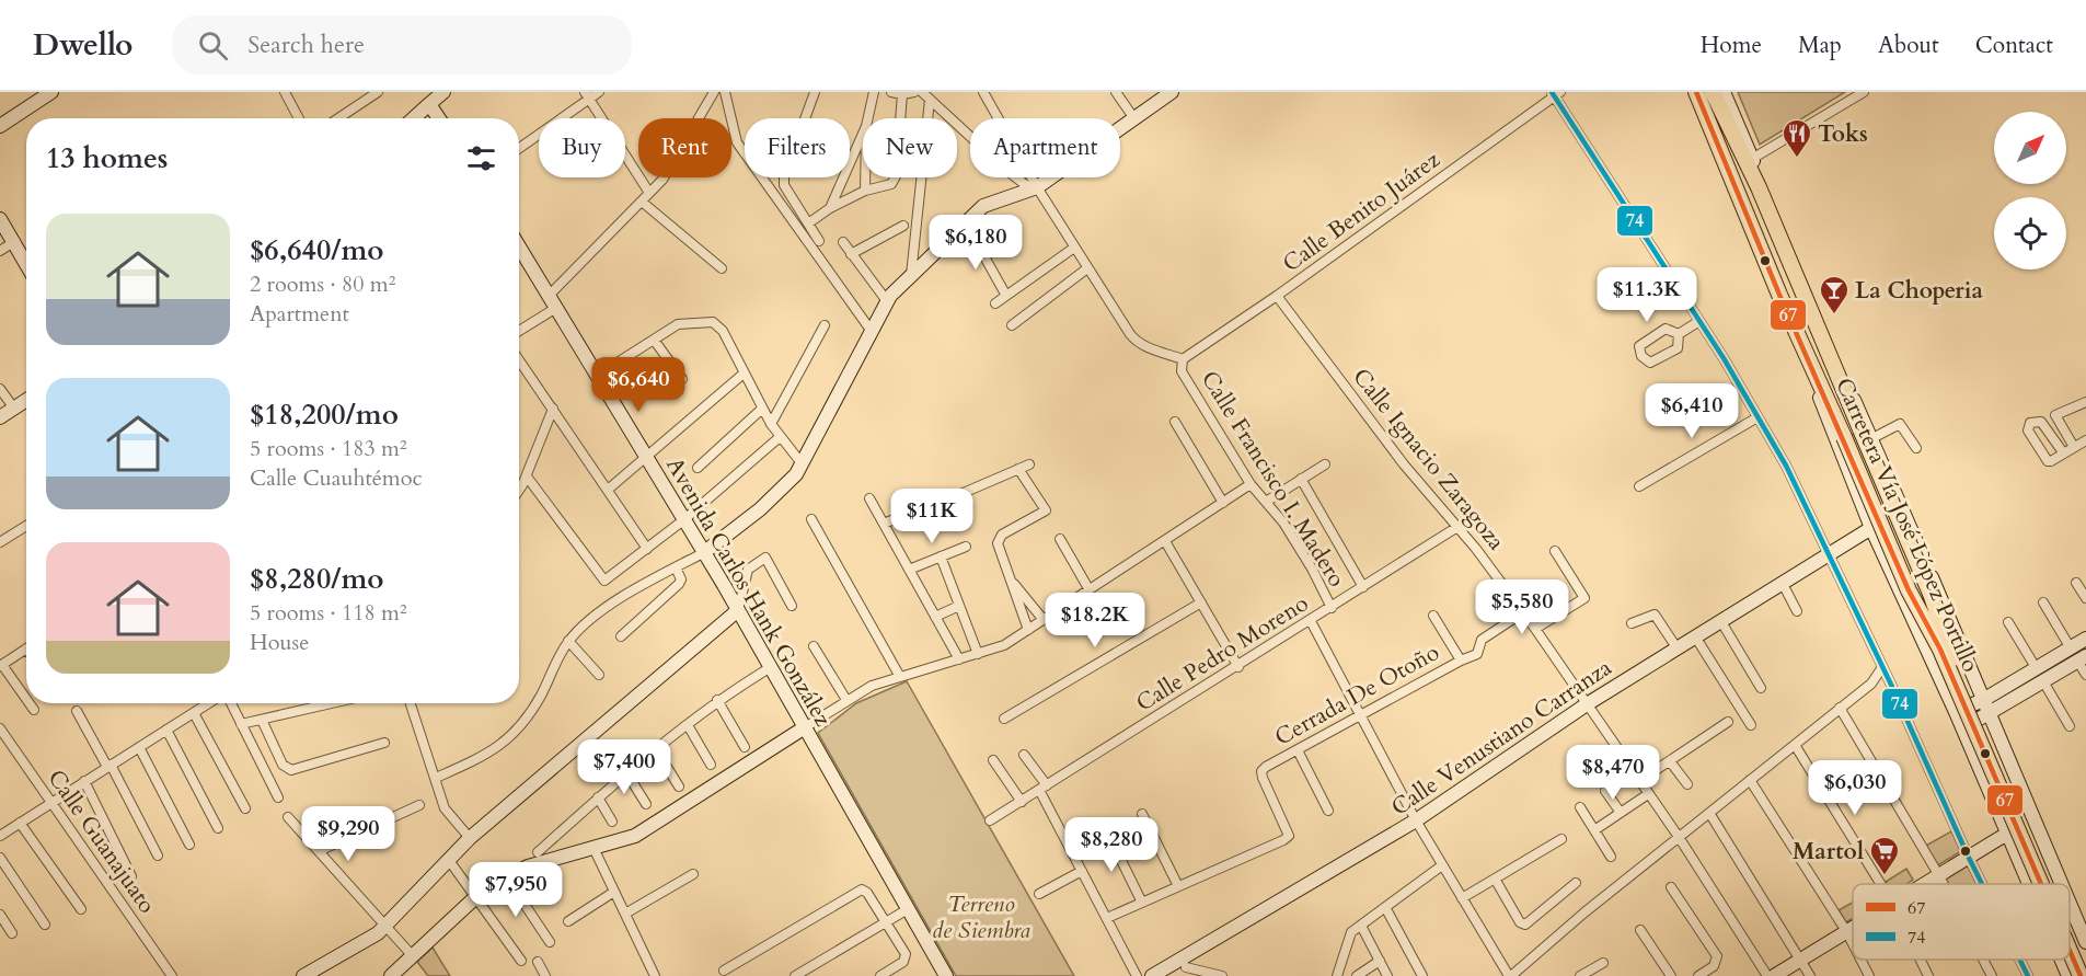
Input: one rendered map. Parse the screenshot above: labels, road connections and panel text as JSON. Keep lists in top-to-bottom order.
{
  "streets": {
    "main road": ["Carretera Vía José López Portillo", "Avenida Carlos Hank González", "Calle Venustiano Carranza"],
    "street": [
      "Calle Benito Juárez",
      "Calle Ignacio Zaragoza",
      "Calle Francisco I. Madero",
      "Calle Pedro Moreno",
      "Cerrada De Otoño",
      "Calle Guanajuato"
    ]
  },
  "crossings": [
    ["Calle Benito Juárez", "Calle Ignacio Zaragoza"],
    ["Calle Benito Juárez", "Calle Francisco I. Madero"],
    ["Calle Ignacio Zaragoza", "Calle Pedro Moreno"],
    ["Calle Ignacio Zaragoza", "Cerrada De Otoño"],
    ["Calle Ignacio Zaragoza", "Calle Venustiano Carranza"],
    ["Calle Francisco I. Madero", "Calle Pedro Moreno"],
    ["Calle Francisco I. Madero", "Cerrada De Otoño"],
    ["Calle Francisco I. Madero", "Calle Venustiano Carranza"]
  ],
  "parks": ["Terreno de Siembra"],
  "places": {
    "restaurant": ["Toks"],
    "bar": ["La Choperia"],
    "supermarket": ["Martol"]
  },
  "lines": ["transit line 67", "transit line 74"],
  "legend": ["67", "74"],
  "north": "top right",
  "page": {
    "header": "Dwello",
    "search": "Search here",
    "nav": [
      "Home",
      "Map",
      "About",
      "Contact"
    ],
    "chip": [
      "Buy",
      "Rent",
      "Filters",
      "New",
      "Apartment"
    ],
    "heading": "13 homes",
    "list": [
      {
        "name": "$6,640/mo",
        "note": "2 rooms · 80 m² · Apartment"
      },
      {
        "name": "$18,200/mo",
        "note": "5 rooms · 183 m² · Calle Cuauhtémoc"
      },
      {
        "name": "$8,280/mo",
        "note": "5 rooms · 118 m² · House"
      }
    ],
    "price": [
      "$6,180",
      "$11.3K",
      "$6,640",
      "$6,410",
      "$11K",
      "$5,580",
      "$18.2K",
      "$7,400",
      "$8,470",
      "$6,030",
      "$9,290",
      "$8,280",
      "$7,950"
    ]
  }
}
